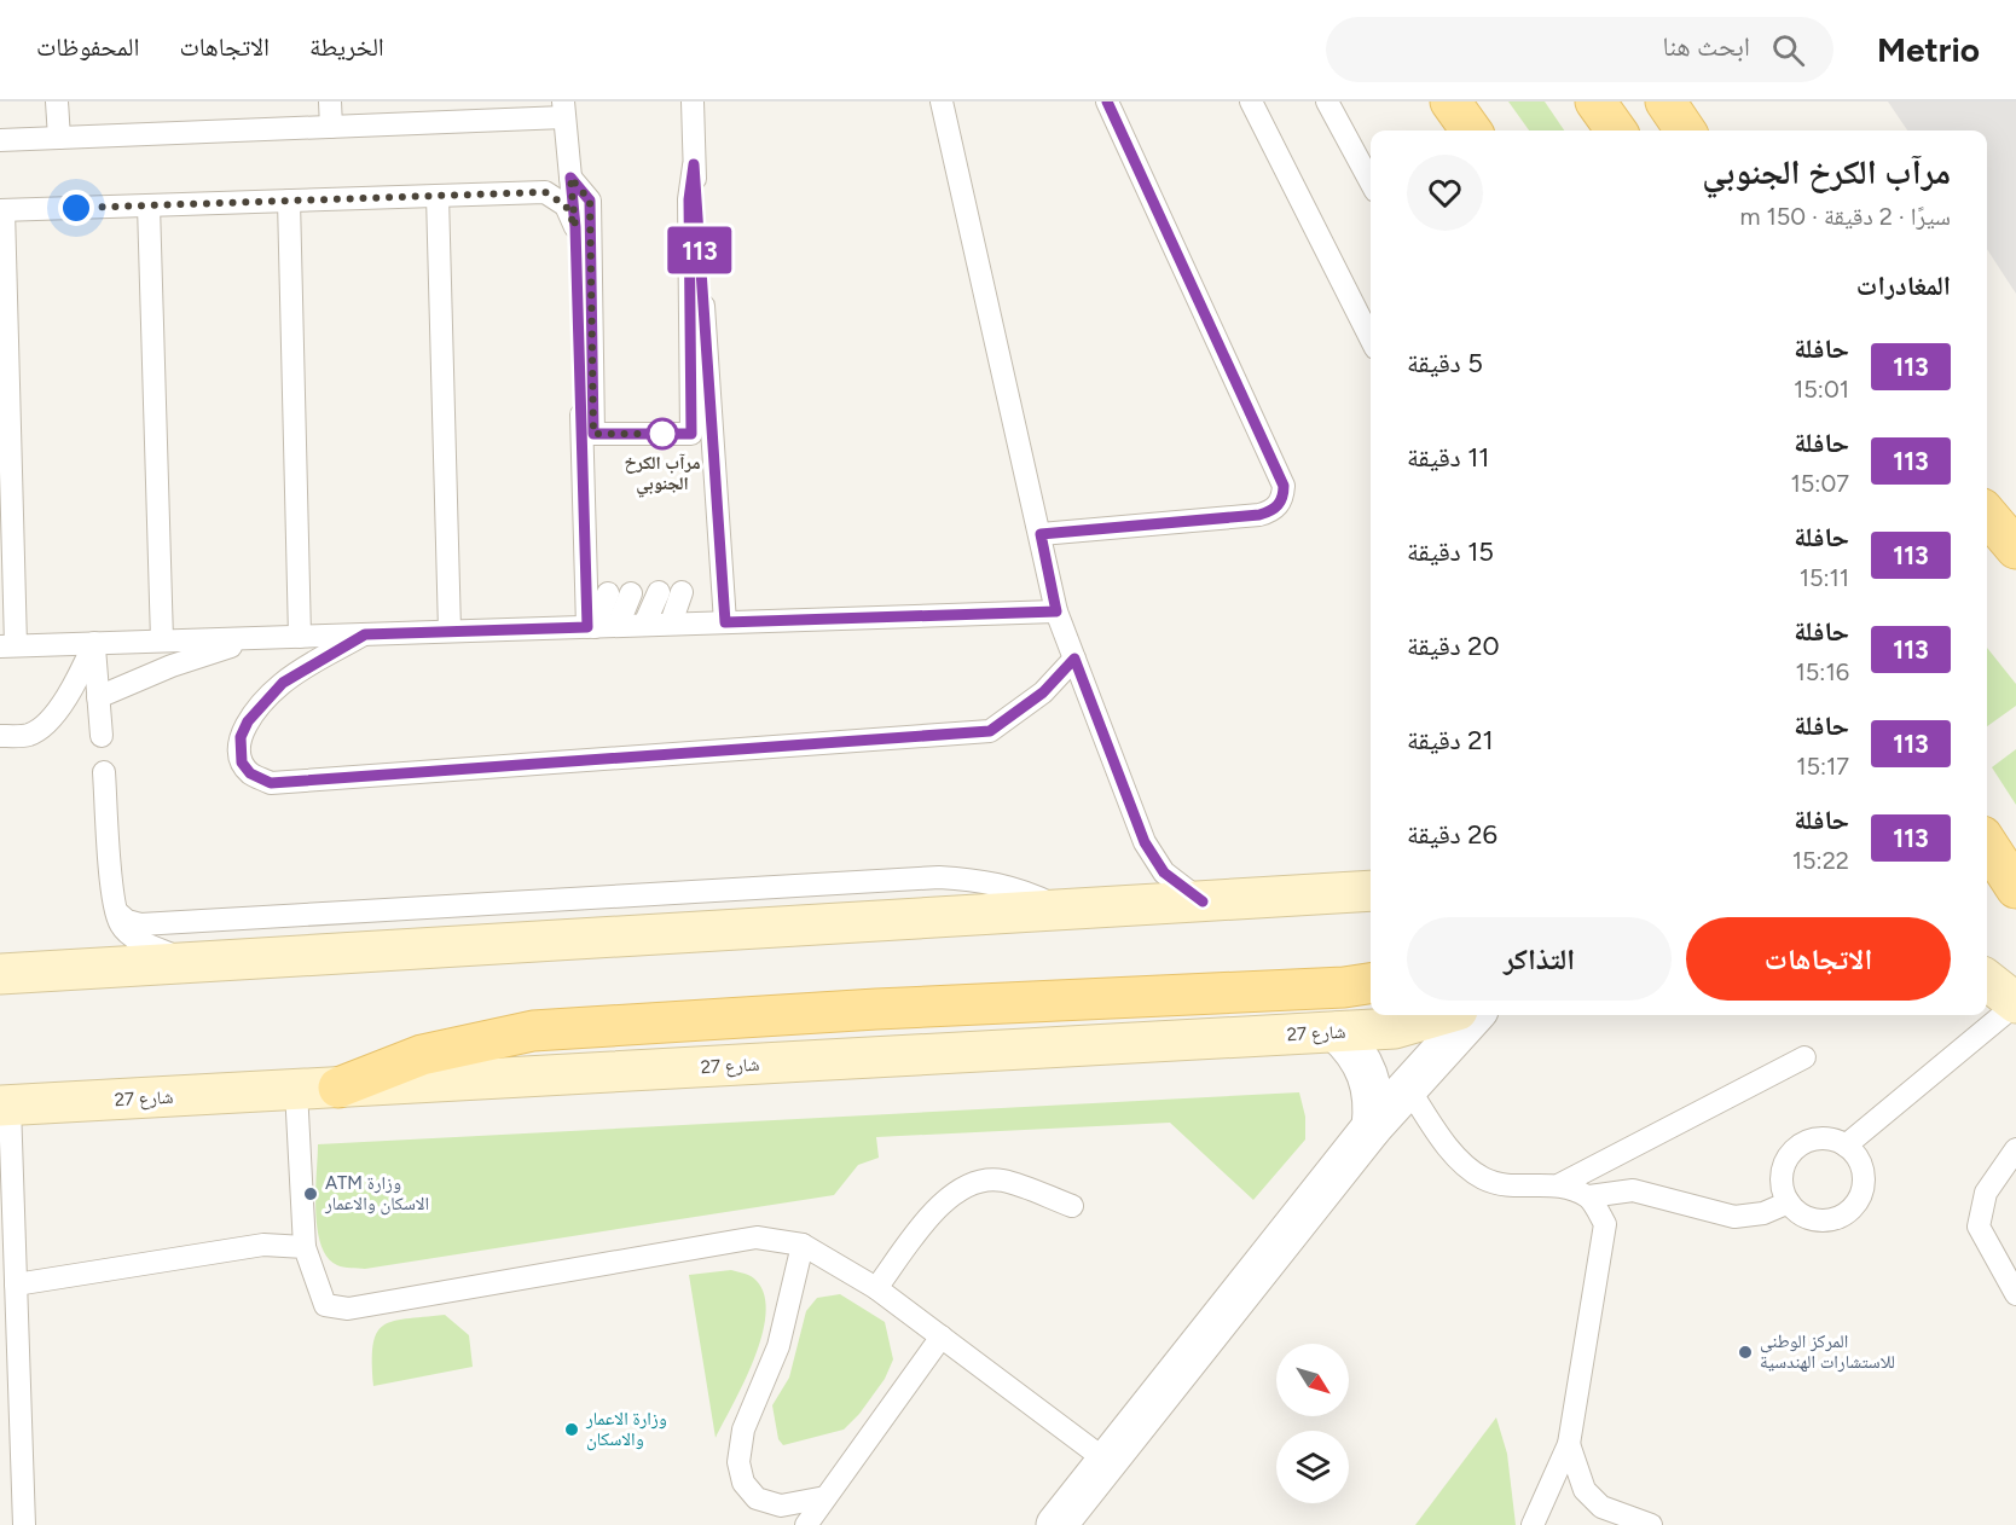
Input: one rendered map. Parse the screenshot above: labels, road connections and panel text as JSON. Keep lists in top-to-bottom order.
{
  "streets": {
    "main road": ["شارع 27"]
  },
  "places": [
    "مرآب الكرخ الجنوبي",
    "ATM وزارة الاسكان والاعمار",
    "المركز الوطني للاستشارات الهندسية",
    "وزارة الاعمار والاسكان"
  ],
  "lines": ["bus line 113"],
  "north": "bottom right",
  "page": {
    "header": "Metrio",
    "search": "ابحث هنا",
    "nav": ["الخريطة", "الاتجاهات", "المحفوظات"],
    "on_map": "113",
    "heading": [
      ["مرآب الكرخ الجنوبي", "سيرًا · 2 دقيقة · 150 m"],
      "المغادرات"
    ],
    "list": [
      {
        "mark": "113",
        "name": "حافلة",
        "note": "15:01",
        "value": "5 دقيقة"
      },
      {
        "mark": "113",
        "name": "حافلة",
        "note": "15:07",
        "value": "11 دقيقة"
      },
      {
        "mark": "113",
        "name": "حافلة",
        "note": "15:11",
        "value": "15 دقيقة"
      },
      {
        "mark": "113",
        "name": "حافلة",
        "note": "15:16",
        "value": "20 دقيقة"
      },
      {
        "mark": "113",
        "name": "حافلة",
        "note": "15:17",
        "value": "21 دقيقة"
      },
      {
        "mark": "113",
        "name": "حافلة",
        "note": "15:22",
        "value": "26 دقيقة"
      }
    ],
    "buttons": ["الاتجاهات", "التذاكر"]
  }
}
